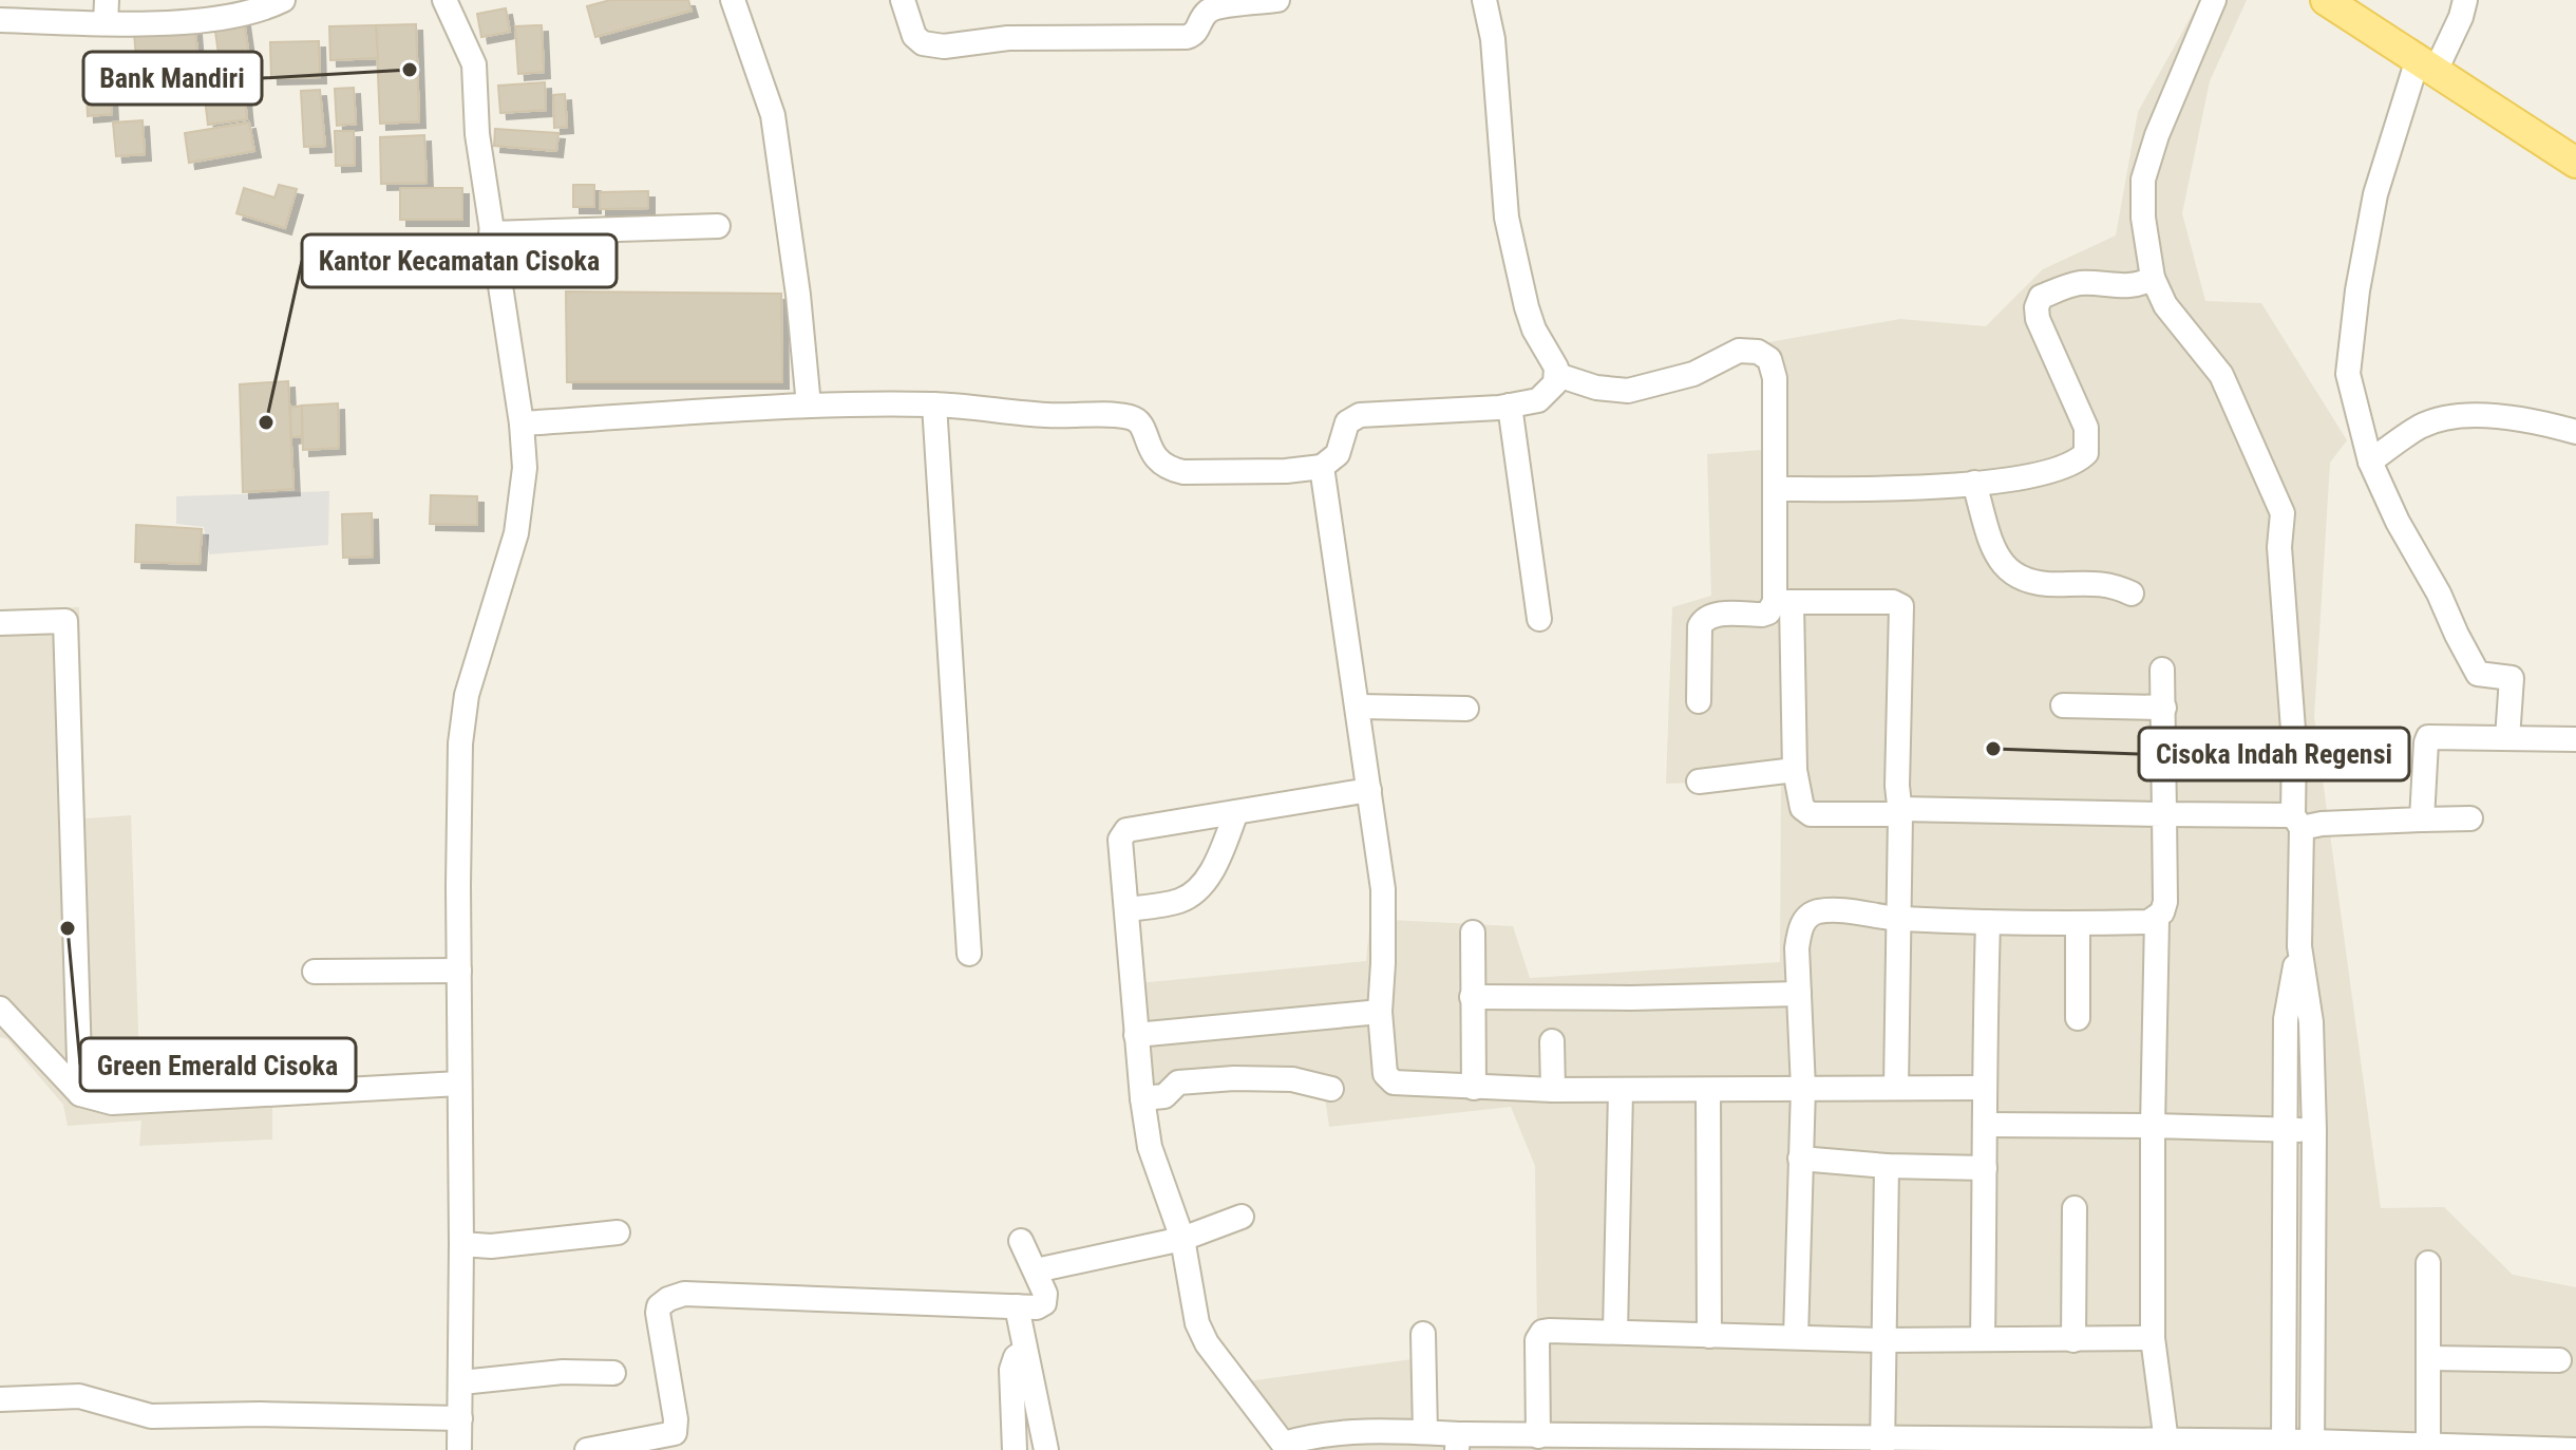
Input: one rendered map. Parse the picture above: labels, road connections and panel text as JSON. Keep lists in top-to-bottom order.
{
  "places": [
    "Bank Mandiri",
    "Kantor Kecamatan Cisoka",
    "Cisoka Indah Regensi",
    "Green Emerald Cisoka"
  ]
}
